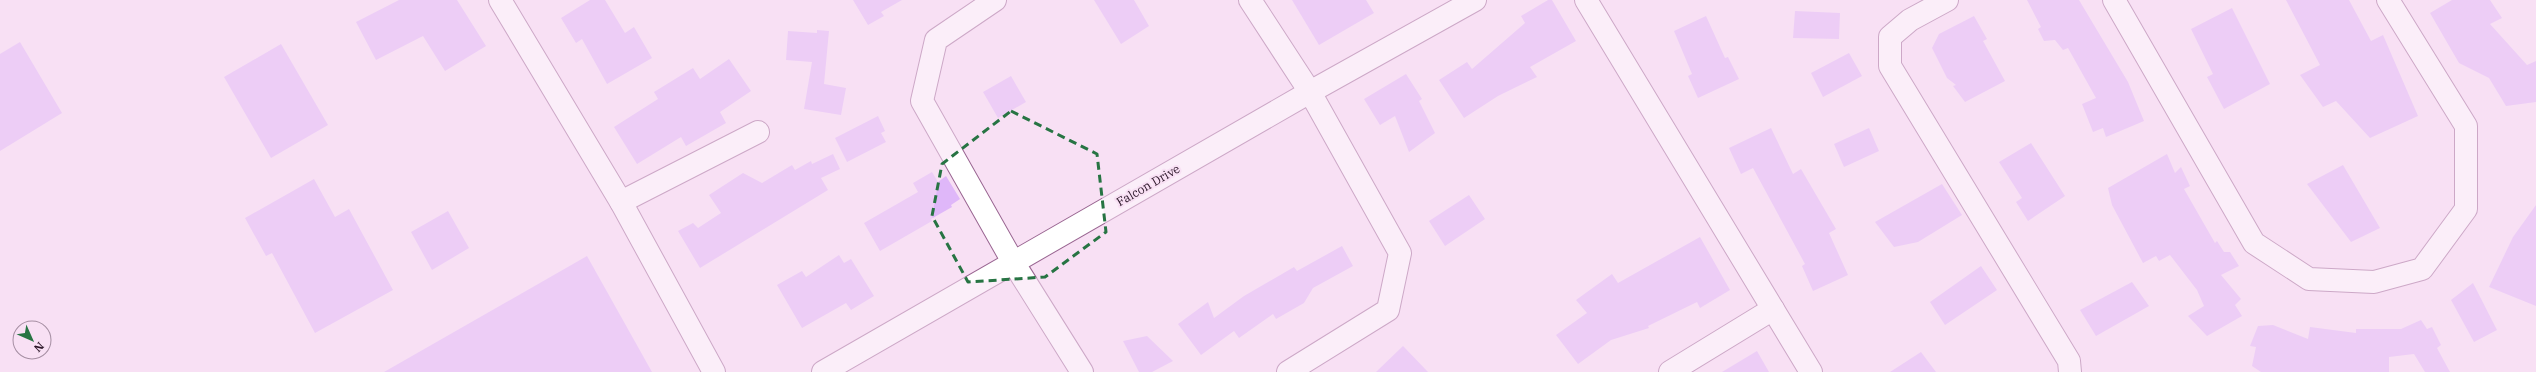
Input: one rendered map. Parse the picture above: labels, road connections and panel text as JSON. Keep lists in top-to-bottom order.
{
  "streets": {
    "street": ["Falcon Drive"]
  },
  "north": "bottom right"
}
